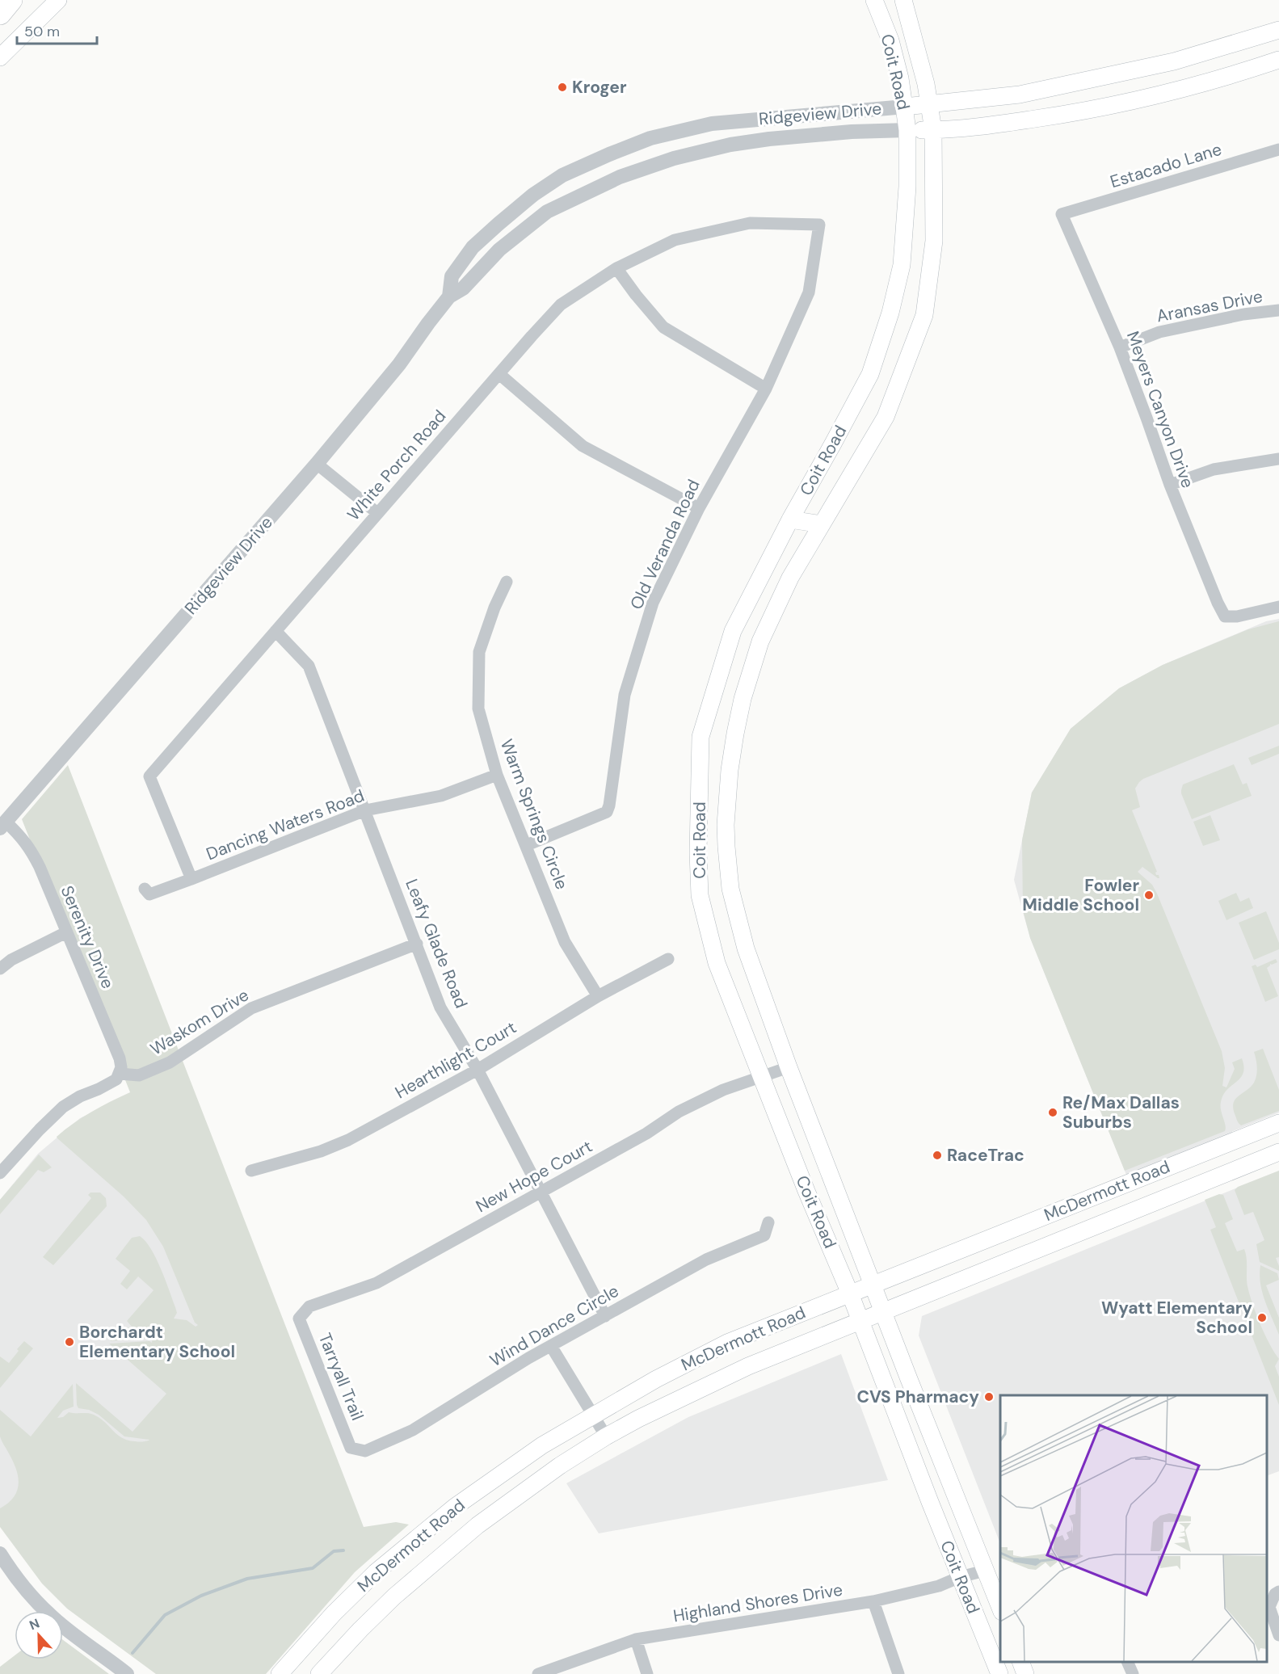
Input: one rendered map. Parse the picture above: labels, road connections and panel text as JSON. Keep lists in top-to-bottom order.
{
  "streets": {
    "main road": ["Coit Road", "Ridgeview Drive", "McDermott Road"],
    "street": [
      "Estacado Lane",
      "Aransas Drive",
      "Meyers Canyon Drive",
      "White Porch Road",
      "Old Veranda Road",
      "Warm Springs Circle",
      "Dancing Waters Road",
      "Serenity Drive",
      "Leafy Glade Road",
      "Waskom Drive",
      "Hearthlight Court",
      "New Hope Court",
      "Wind Dance Circle",
      "Tarryall Trail",
      "Highland Shores Drive"
    ]
  },
  "crossings": [
    ["Coit Road", "Ridgeview Drive"],
    ["Coit Road", "New Hope Court"],
    ["Coit Road", "McDermott Road"],
    ["Coit Road", "Highland Shores Drive"],
    ["Ridgeview Drive", "Serenity Drive"],
    ["Estacado Lane", "Meyers Canyon Drive"],
    ["Aransas Drive", "Meyers Canyon Drive"],
    ["White Porch Road", "Old Veranda Road"],
    ["White Porch Road", "Dancing Waters Road"],
    ["White Porch Road", "Leafy Glade Road"],
    ["Old Veranda Road", "Warm Springs Circle"],
    ["Warm Springs Circle", "Dancing Waters Road"],
    ["Warm Springs Circle", "Hearthlight Court"],
    ["Dancing Waters Road", "Leafy Glade Road"],
    ["Serenity Drive", "Waskom Drive"],
    ["Leafy Glade Road", "Waskom Drive"],
    ["Leafy Glade Road", "Hearthlight Court"],
    ["Leafy Glade Road", "New Hope Court"],
    ["Leafy Glade Road", "Wind Dance Circle"],
    ["New Hope Court", "Tarryall Trail"],
    ["Wind Dance Circle", "Tarryall Trail"]
  ],
  "places": [
    "Kroger",
    "Fowler Middle School",
    "Re/Max Dallas Suburbs",
    "RaceTrac",
    "Wyatt Elementary School",
    "Borchardt Elementary School",
    "CVS Pharmacy"
  ],
  "scale_bar": "50 m",
  "north": "top"
}
